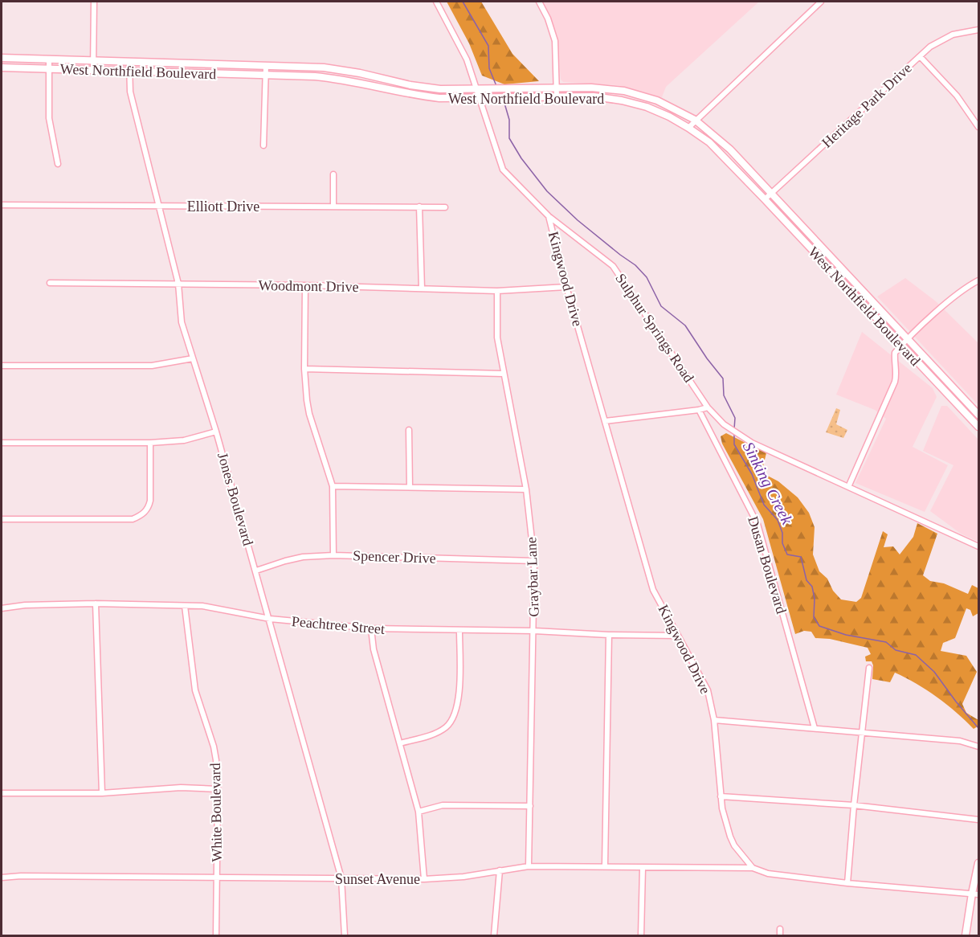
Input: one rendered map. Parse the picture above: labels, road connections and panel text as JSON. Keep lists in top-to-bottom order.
{
  "streets": {
    "main road": ["West Northfield Boulevard"],
    "street": [
      "Heritage Park Drive",
      "Elliott Drive",
      "Kingwood Drive",
      "Woodmont Drive",
      "Sulphur Springs Road",
      "Jones Boulevard",
      "Spencer Drive",
      "Dusan Boulevard",
      "Graybar Lane",
      "Peachtree Street",
      "White Boulevard",
      "Sunset Avenue"
    ]
  },
  "crossings": [
    ["West Northfield Boulevard", "Heritage Park Drive"],
    ["West Northfield Boulevard", "Sulphur Springs Road"],
    ["West Northfield Boulevard", "Jones Boulevard"],
    ["Elliott Drive", "Jones Boulevard"],
    ["Kingwood Drive", "Woodmont Drive"],
    ["Kingwood Drive", "Sulphur Springs Road"],
    ["Kingwood Drive", "Peachtree Street"],
    ["Kingwood Drive", "Sunset Avenue"],
    ["Woodmont Drive", "Jones Boulevard"],
    ["Woodmont Drive", "Graybar Lane"],
    ["Jones Boulevard", "Spencer Drive"],
    ["Jones Boulevard", "Peachtree Street"],
    ["Jones Boulevard", "Sunset Avenue"],
    ["Spencer Drive", "Graybar Lane"],
    ["Graybar Lane", "Peachtree Street"],
    ["Graybar Lane", "Sunset Avenue"],
    ["Peachtree Street", "White Boulevard"],
    ["White Boulevard", "Sunset Avenue"]
  ],
  "water": ["Sinking Creek"]
}
